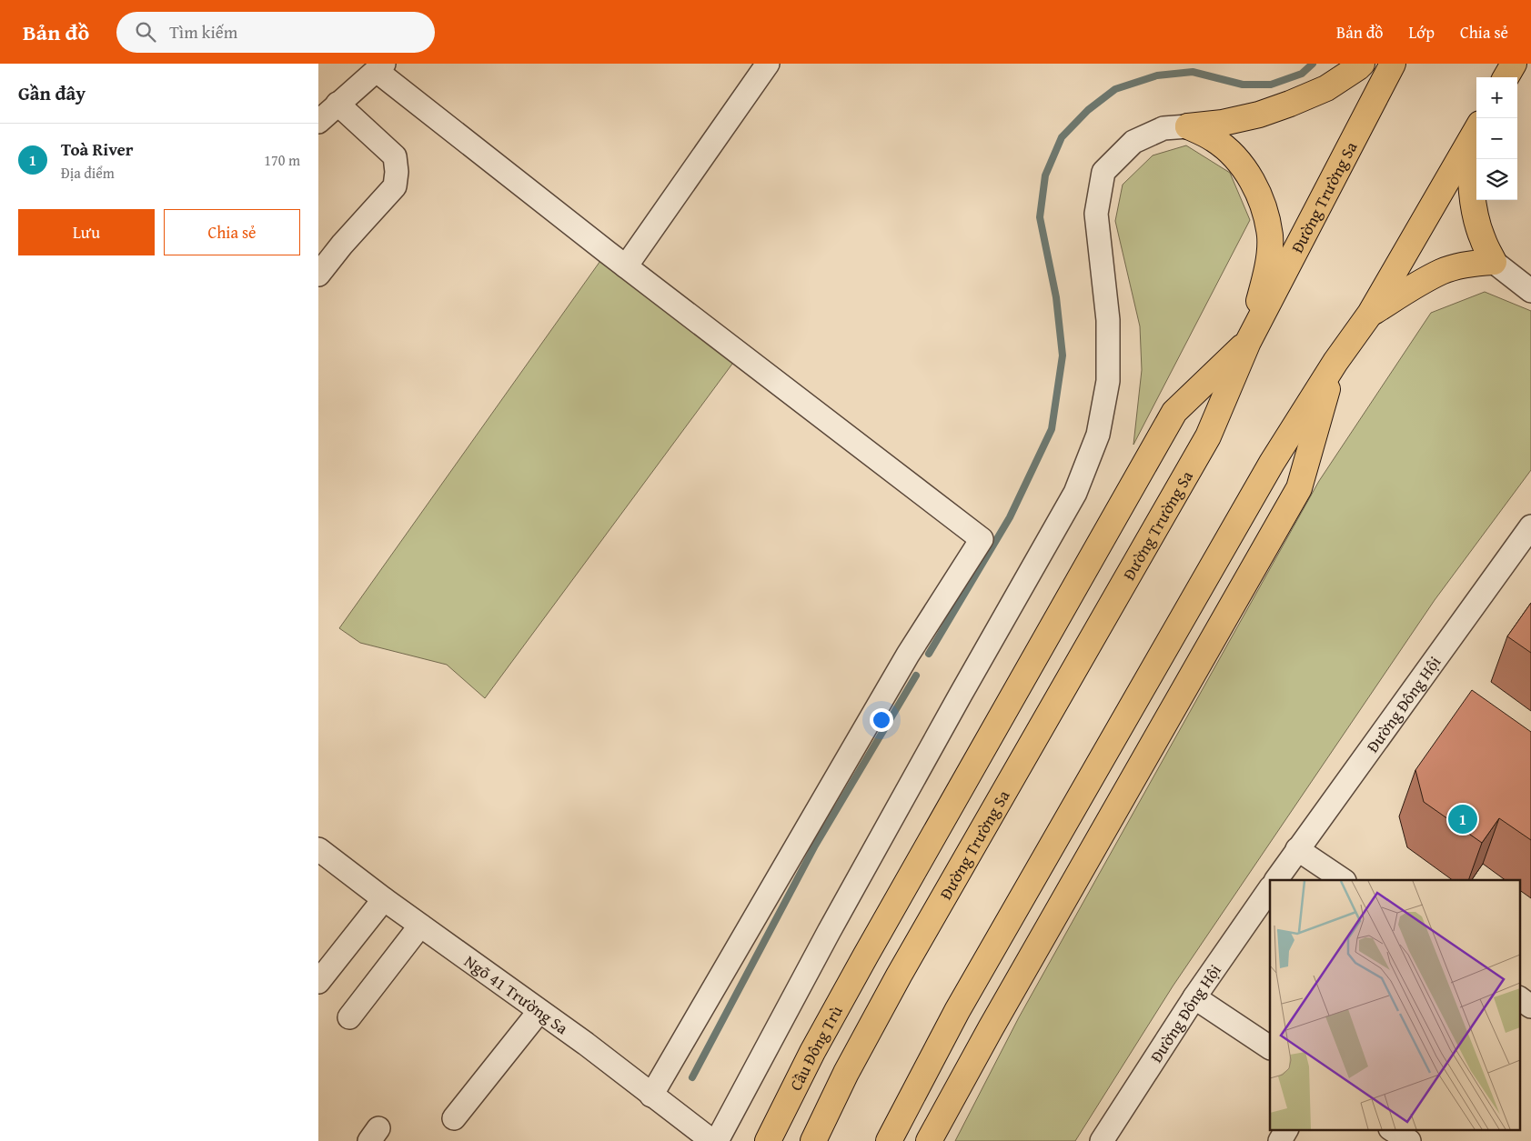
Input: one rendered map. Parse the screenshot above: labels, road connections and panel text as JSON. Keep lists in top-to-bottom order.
{
  "streets": {
    "highway": ["Đường Trường Sa", "Cầu Đông Trù"],
    "street": ["Đường Đông Hội", "Ngõ 41 Trường Sa"]
  },
  "crossings": [
    ["Đường Trường Sa", "Cầu Đông Trù"]
  ],
  "page": {
    "header": "Bản đồ",
    "search": "Tìm kiếm",
    "nav": ["Bản đồ", "Lớp", "Chia sẻ"],
    "heading": "Gần đây",
    "map_buttons": ["+", "−"],
    "list": [
      {
        "mark": "1",
        "name": "Toà River",
        "note": "Địa điểm",
        "value": "170 m"
      }
    ],
    "buttons": ["Lưu", "Chia sẻ"],
    "pins": "1"
  }
}
